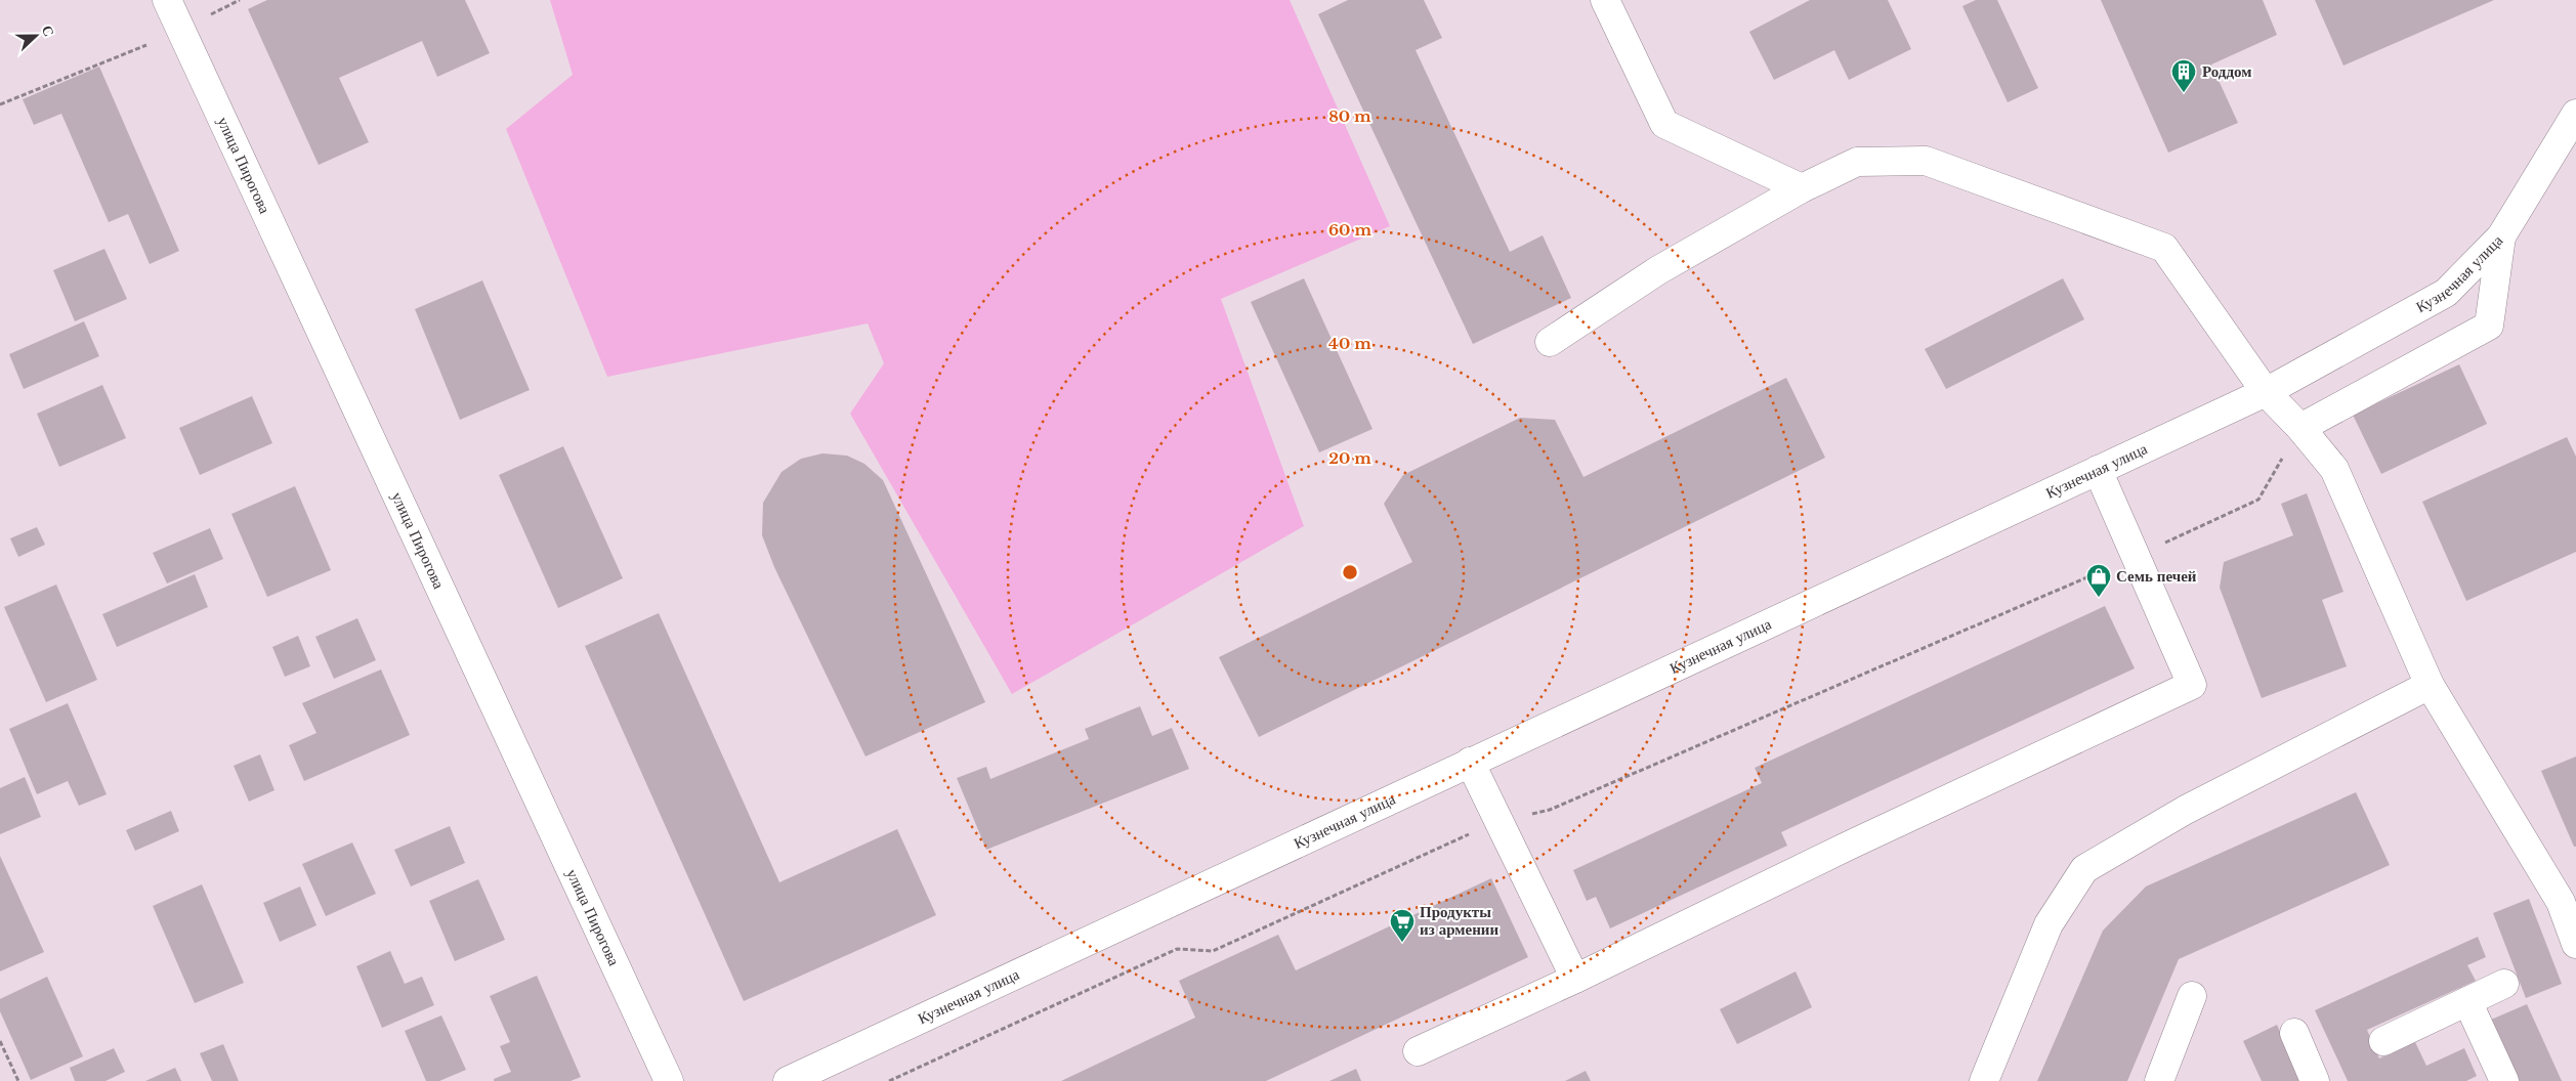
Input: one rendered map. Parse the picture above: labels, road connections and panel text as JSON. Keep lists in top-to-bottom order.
{
  "streets": {
    "street": ["улица Пирогова", "Кузнечная улица"]
  },
  "places": {
    "building": ["Роддом"],
    "shop": ["Семь печей"],
    "supermarket": ["Продукты из армении"]
  },
  "north": "right",
  "rings": [
    "80 m",
    "60 m",
    "40 m",
    "20 m"
  ]
}
